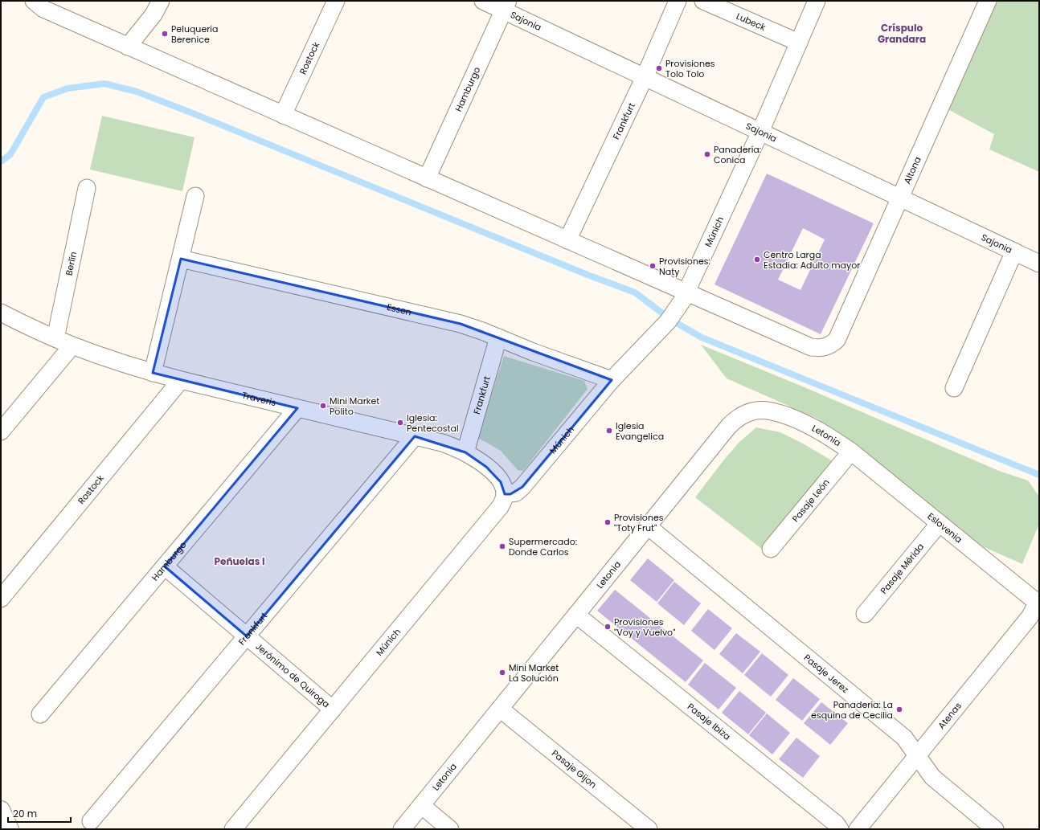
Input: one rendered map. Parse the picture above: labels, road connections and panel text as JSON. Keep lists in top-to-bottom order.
{
  "streets": {
    "street": [
      "Sajonia",
      "Lubeck",
      "Rostock",
      "Hamburgo",
      "Frankfurt",
      "Altona",
      "Múnich",
      "Berlín",
      "Essen",
      "Traveris",
      "Letonia",
      "Pasaje León",
      "Eslovenia",
      "Pasaje Mérida",
      "Pasaje Jerez",
      "Jerónimo de Quiroga",
      "Atenas",
      "Pasaje Ibiza",
      "Pasaje Gijon"
    ]
  },
  "crossings": [
    ["Sajonia", "Hamburgo"],
    ["Sajonia", "Frankfurt"],
    ["Sajonia", "Altona"],
    ["Sajonia", "Múnich"],
    ["Lubeck", "Múnich"],
    ["Rostock", "Traveris"],
    ["Hamburgo", "Traveris"],
    ["Hamburgo", "Jerónimo de Quiroga"],
    ["Frankfurt", "Essen"],
    ["Frankfurt", "Traveris"],
    ["Frankfurt", "Jerónimo de Quiroga"],
    ["Altona", "Múnich"],
    ["Múnich", "Essen"],
    ["Múnich", "Traveris"],
    ["Múnich", "Jerónimo de Quiroga"],
    ["Berlín", "Traveris"],
    ["Letonia", "Pasaje León"],
    ["Letonia", "Eslovenia"],
    ["Letonia", "Pasaje Jerez"],
    ["Letonia", "Pasaje Ibiza"],
    ["Letonia", "Pasaje Gijon"],
    ["Pasaje León", "Eslovenia"],
    ["Eslovenia", "Pasaje Mérida"],
    ["Eslovenia", "Atenas"],
    ["Pasaje Jerez", "Atenas"]
  ],
  "districts": ["Críspulo Grandara", "Peñuelas I"],
  "places": [
    "Peluquería Berenice",
    "Provisiones Tolo Tolo",
    "Panadería: Conica",
    "Centro Larga Estadia: Adulto mayor",
    "Provisiones: Naty",
    "Mini Market Polito",
    "Iglesia: Pentecostal",
    "Iglesia Evangelica",
    "Provisiones \"Toty Frut\"",
    "Supermercado: Donde Carlos",
    "Provisiones \"Voy y Vuelvo\"",
    "Mini Market La Solución",
    "Panadería: La esquina de Cecilia"
  ],
  "scale_bar": "20 m"
}
